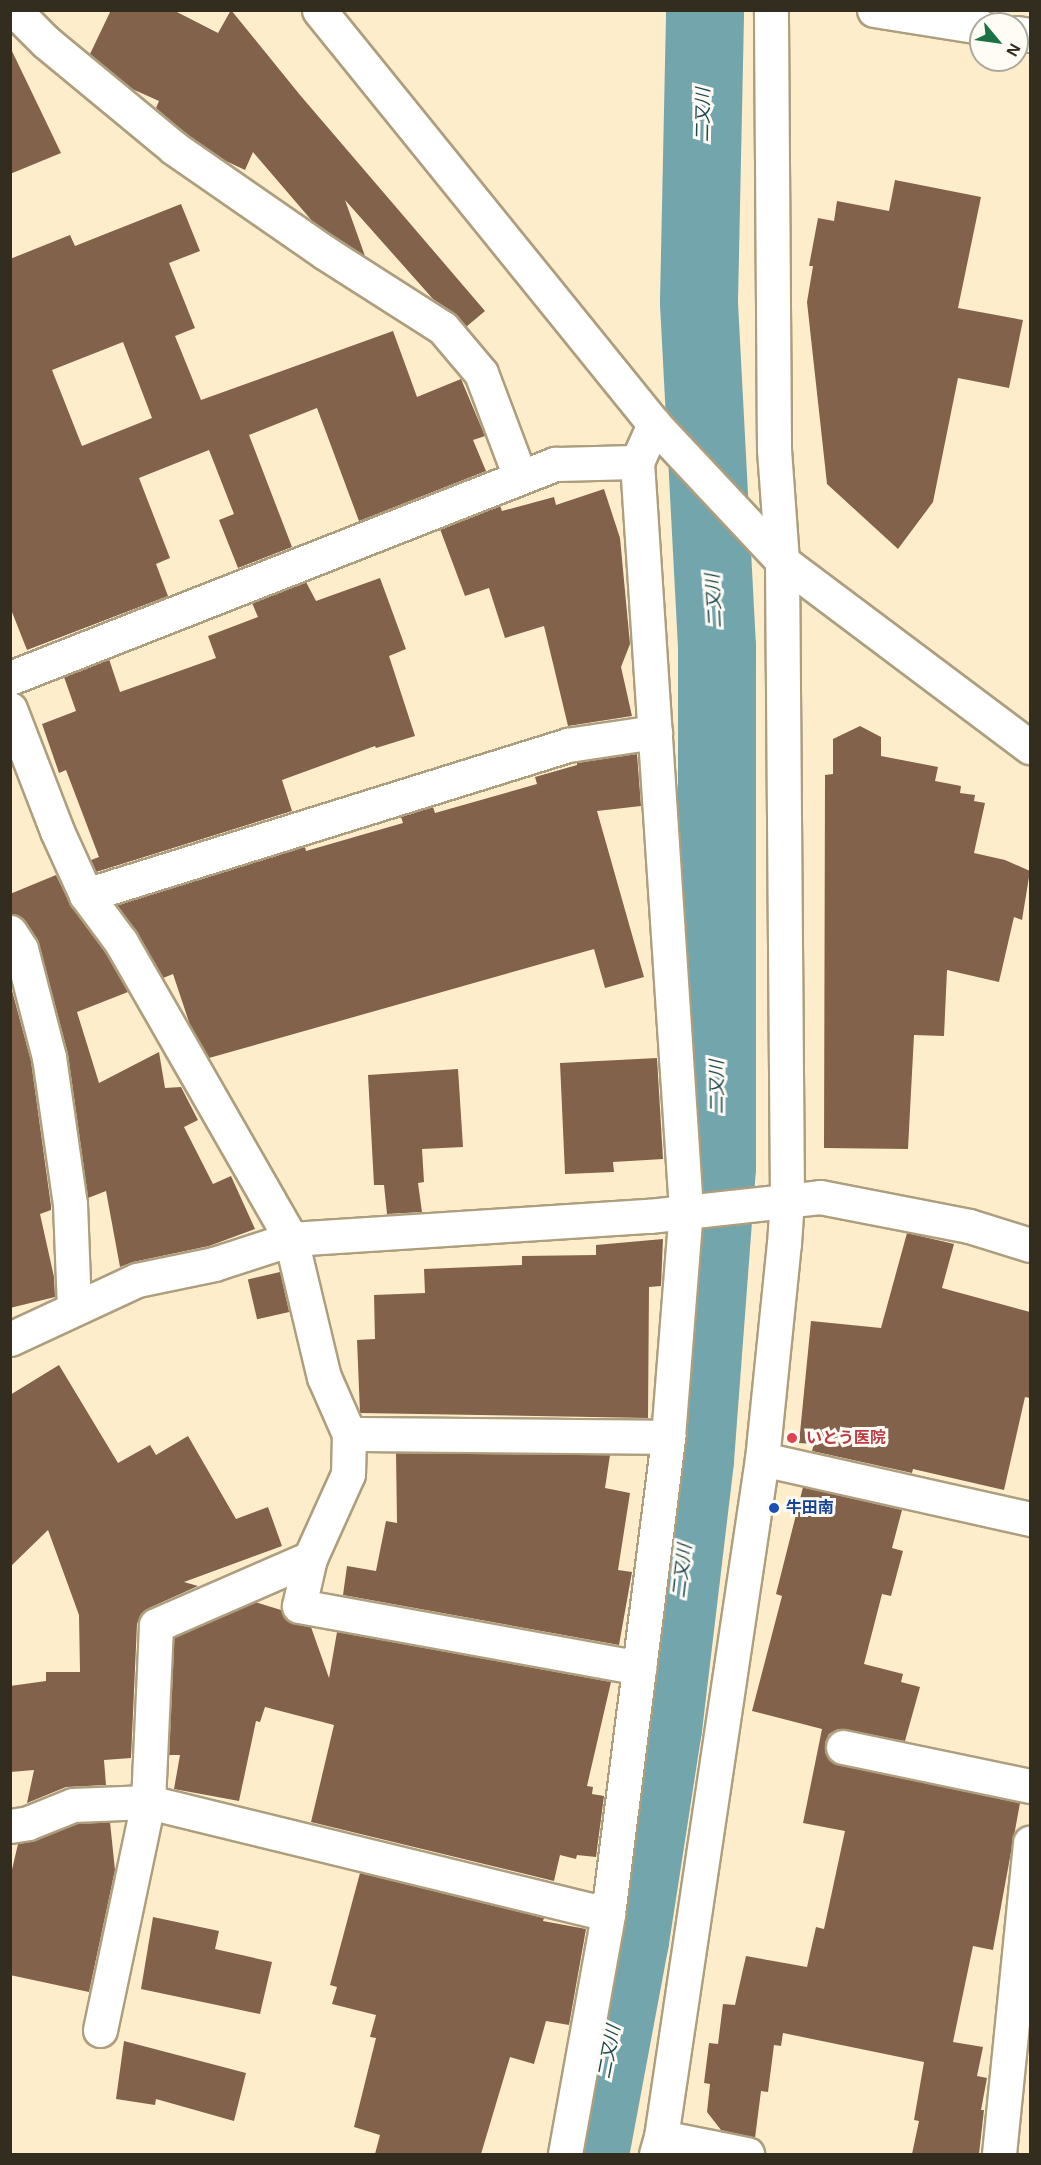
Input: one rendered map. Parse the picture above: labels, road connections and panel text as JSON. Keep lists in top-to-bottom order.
{
  "water": ["二又川"],
  "places": ["いとう医院", "牛田南"],
  "north": "bottom right"
}
